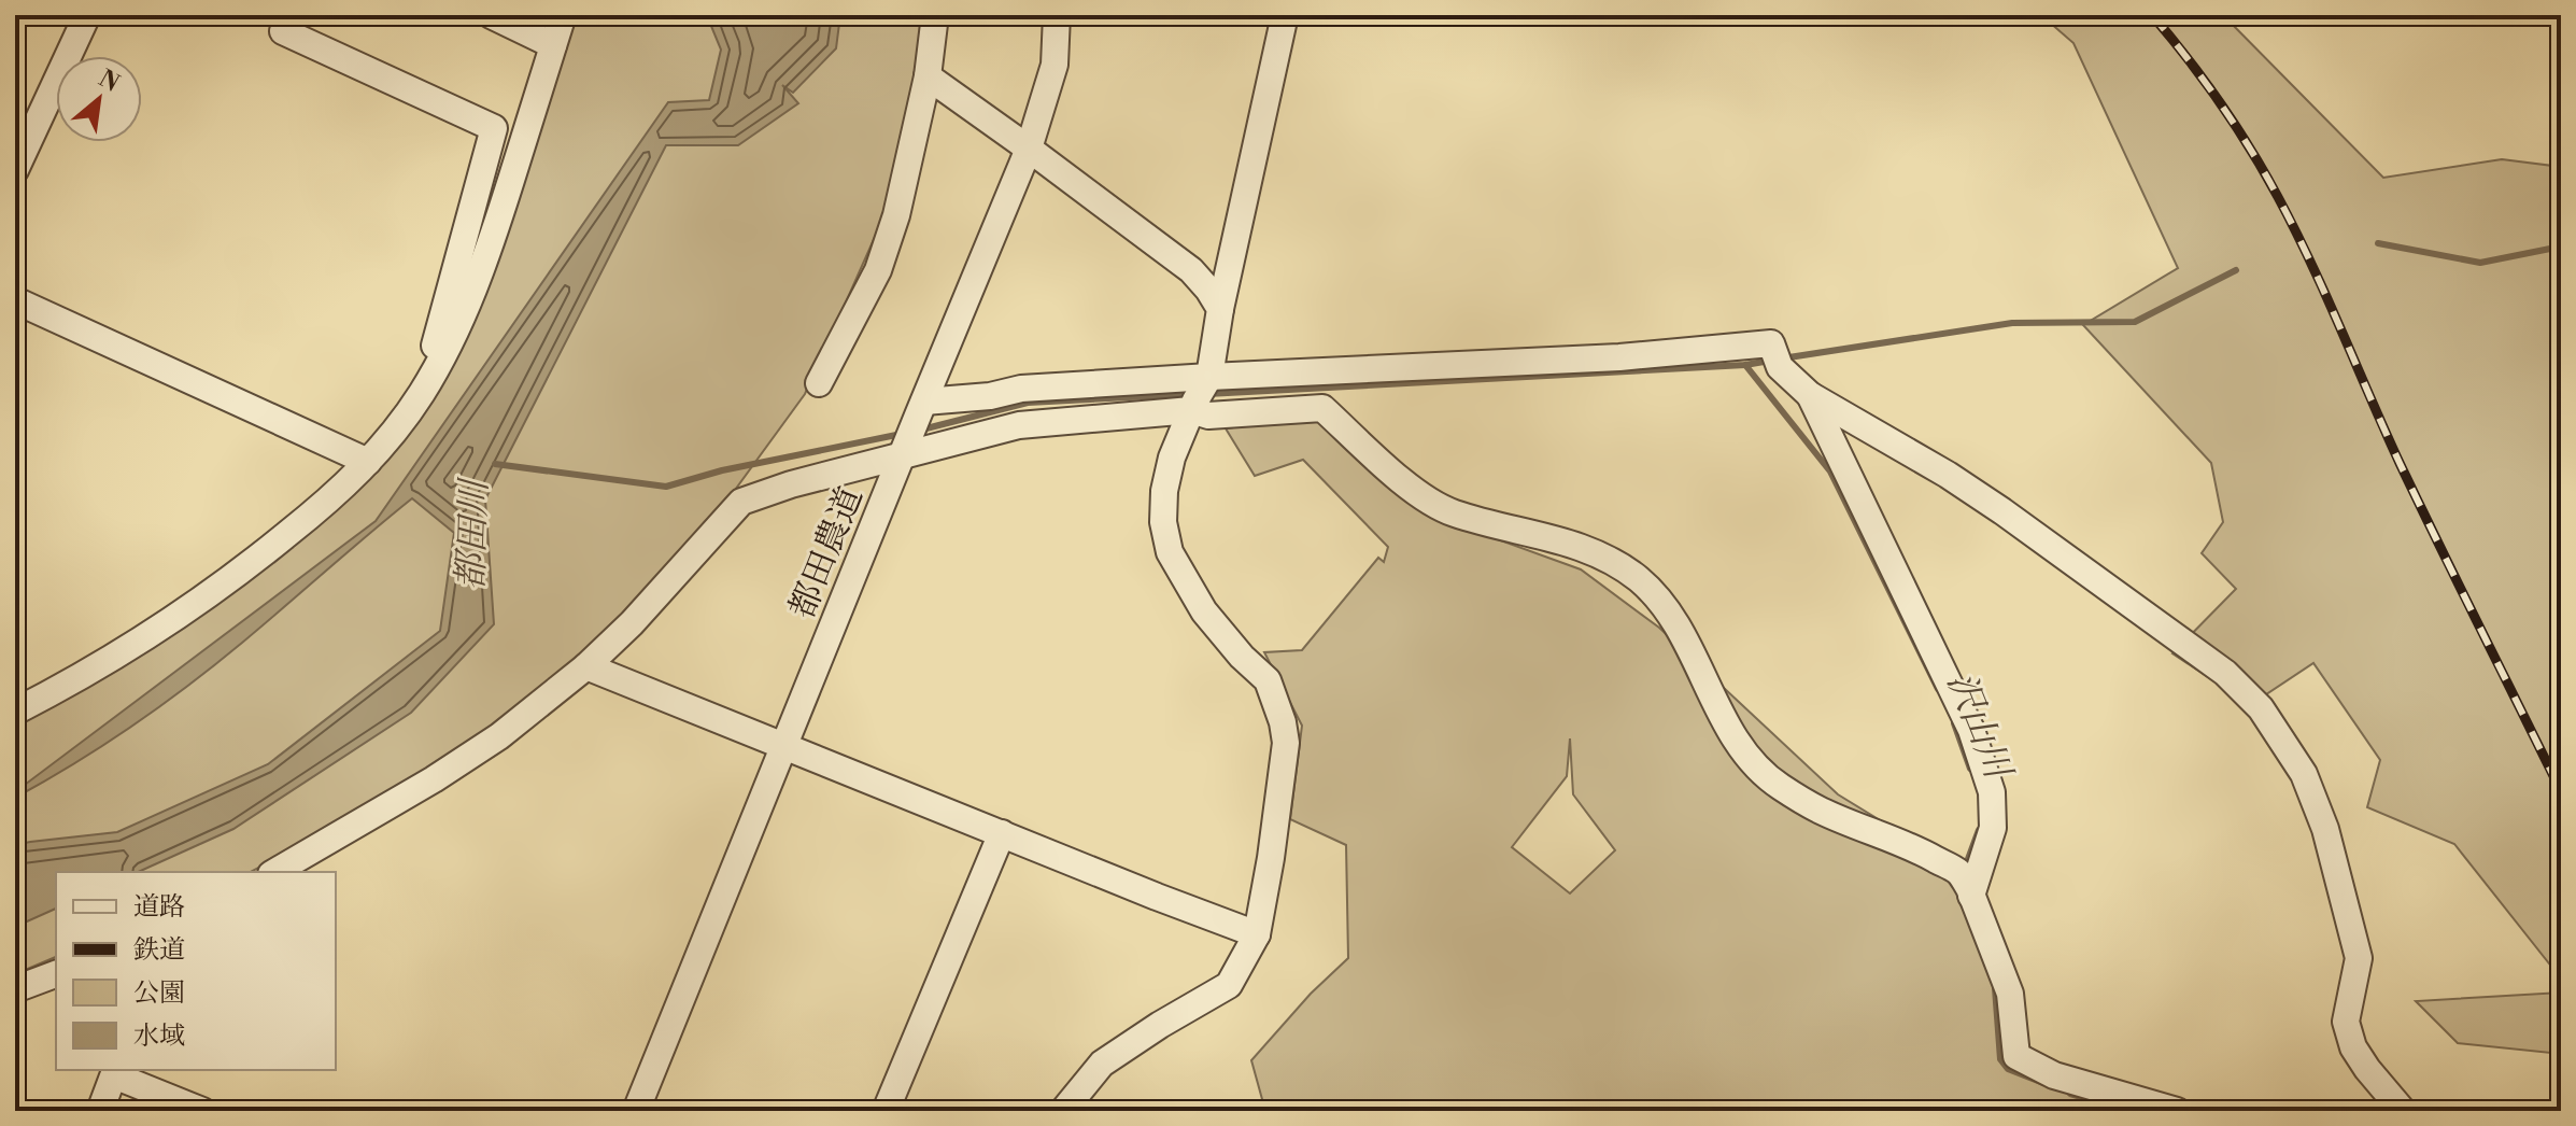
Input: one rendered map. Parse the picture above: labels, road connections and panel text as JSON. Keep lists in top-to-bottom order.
{
  "streets": {
    "street": ["都田農道"]
  },
  "water": ["都田川", "沢山川"],
  "legend": [
    "道路",
    "鉄道",
    "公園",
    "水域"
  ],
  "north": "top right"
}
